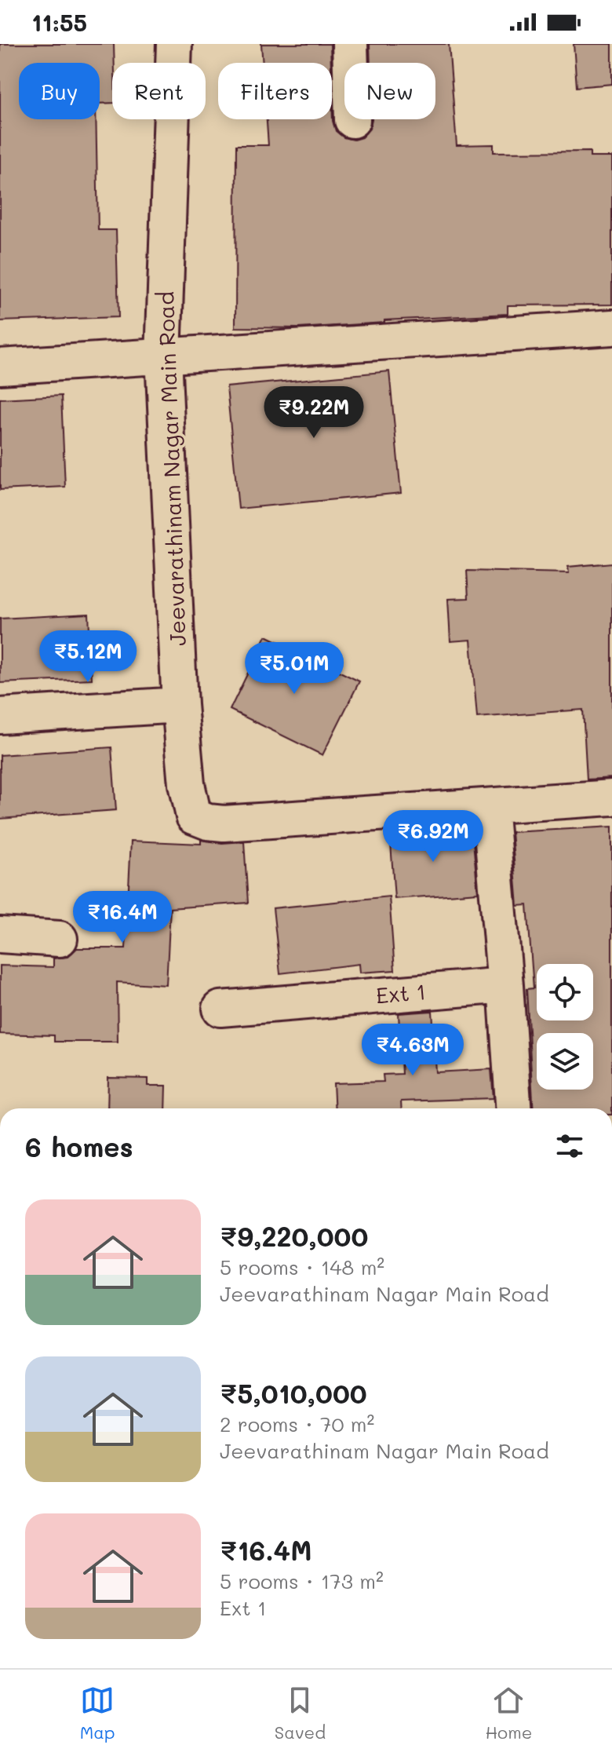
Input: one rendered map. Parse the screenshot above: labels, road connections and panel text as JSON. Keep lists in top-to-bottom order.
{
  "streets": {
    "street": ["Jeevarathinam Nagar Main Road", "Ext 1"]
  },
  "page": {
    "status": "11:55",
    "chip": [
      "Buy",
      "Rent",
      "Filters",
      "New"
    ],
    "price": [
      "₹9.22M",
      "₹5.12M",
      "₹5.01M",
      "₹6.92M",
      "₹16.4M",
      "₹4.63M"
    ],
    "heading": "6 homes",
    "list": [
      {
        "name": "₹9,220,000",
        "note": "5 rooms · 148 m² · Jeevarathinam Nagar Main Road"
      },
      {
        "name": "₹5,010,000",
        "note": "2 rooms · 70 m² · Jeevarathinam Nagar Main Road"
      },
      {
        "name": "₹16.4M",
        "note": "5 rooms · 173 m² · Ext 1"
      }
    ],
    "tabs": ["Map", "Saved", "Home"]
  }
}
